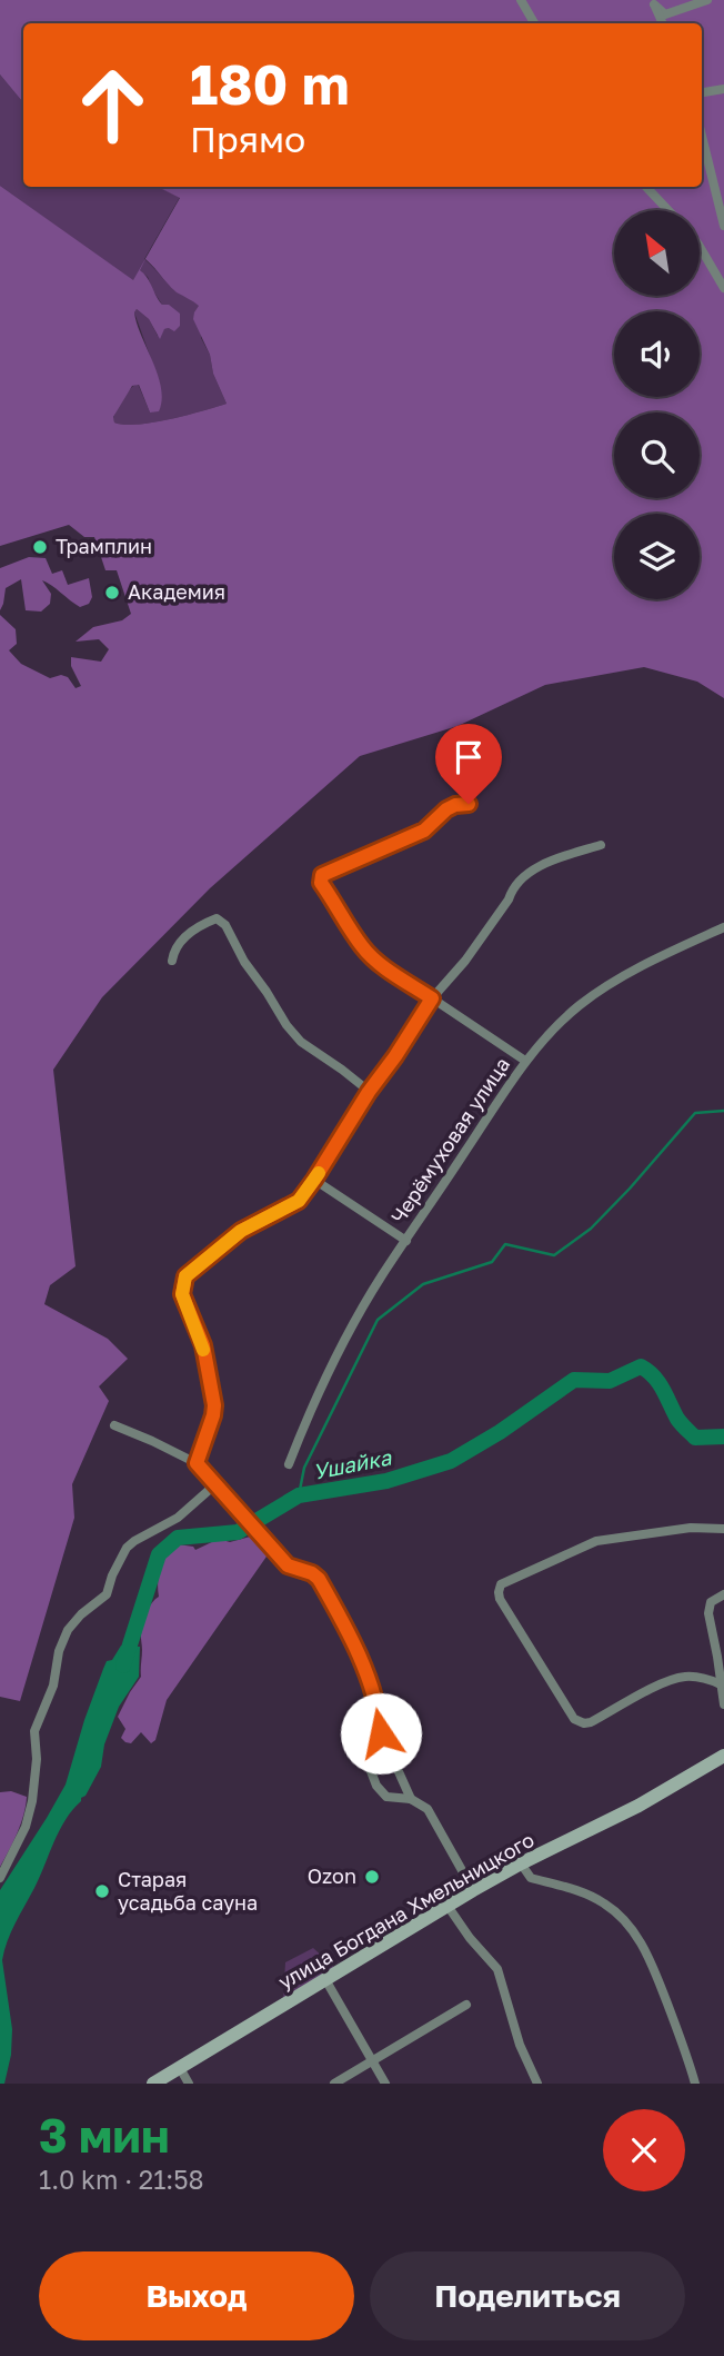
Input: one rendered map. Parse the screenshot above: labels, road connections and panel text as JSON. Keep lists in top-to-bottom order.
{
  "streets": {
    "street": ["Черёмуховая улица", "улица Богдана Хмельницкого"]
  },
  "water": ["Ушайка"],
  "places": [
    "Трамплин",
    "Академия",
    "Ozon",
    "Старая усадьба сауна"
  ],
  "north": "top left",
  "page": {
    "turn": ["180 m", "Прямо"],
    "heading": ["3 мин", "1.0 km · 21:58"],
    "buttons": ["Выход", "Поделиться"]
  }
}
